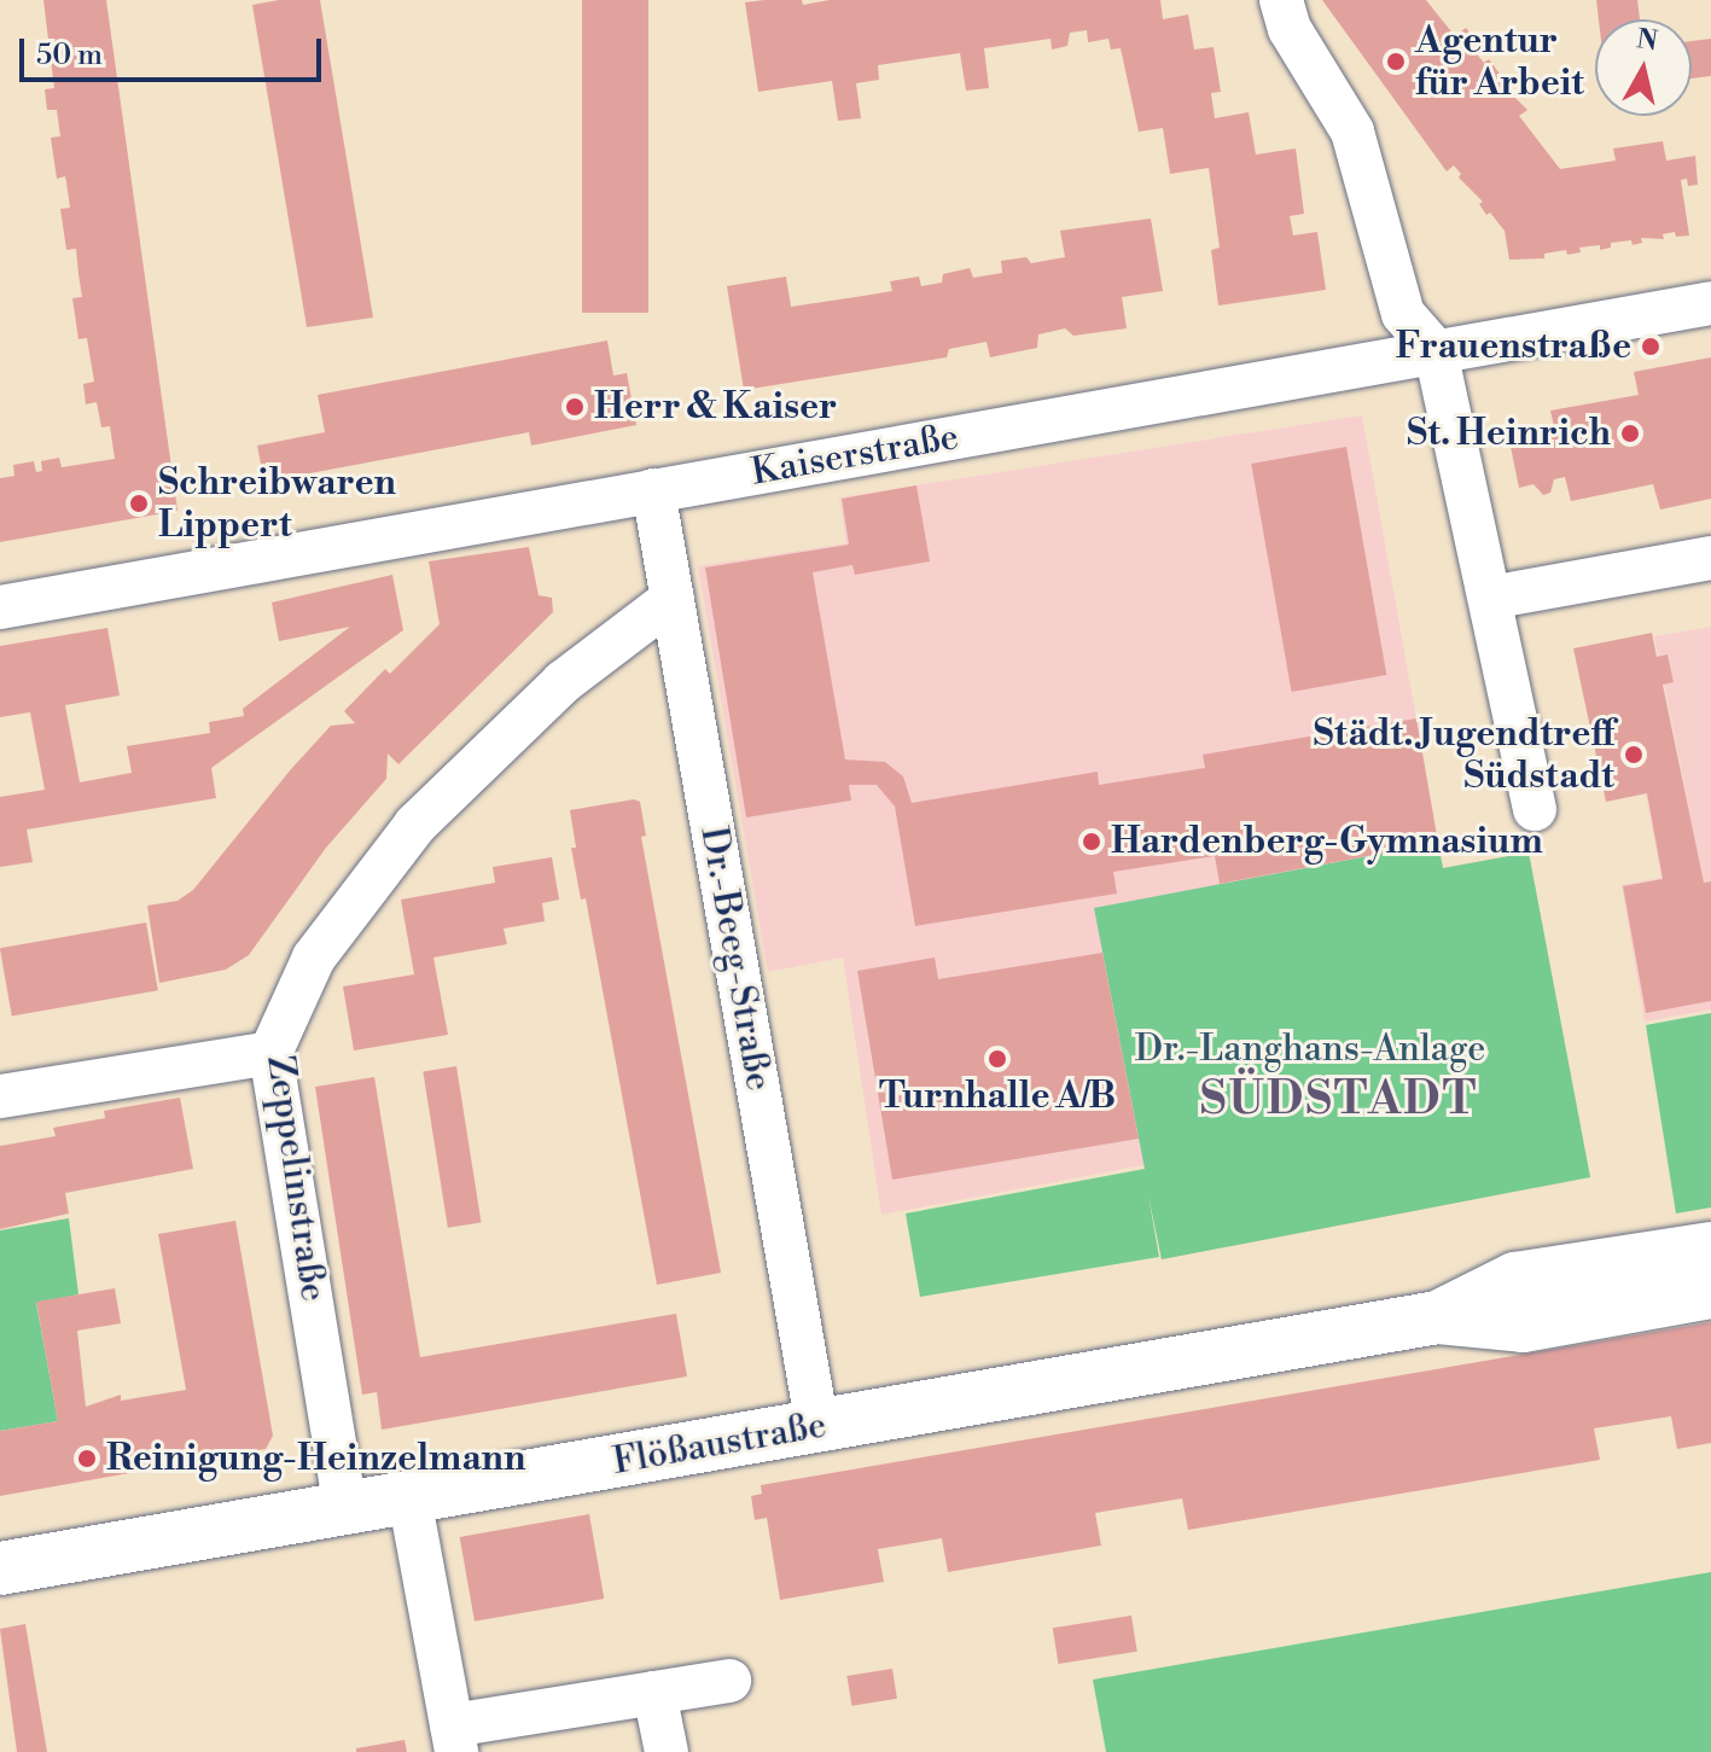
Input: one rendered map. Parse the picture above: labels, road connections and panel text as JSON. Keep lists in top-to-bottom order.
{
  "streets": {
    "street": [
      "Kaiserstraße",
      "Dr.-Beeg-Straße",
      "Zeppelinstraße",
      "Flößaustraße"
    ]
  },
  "crossings": [
    ["Kaiserstraße", "Dr.-Beeg-Straße"],
    ["Dr.-Beeg-Straße", "Zeppelinstraße"],
    ["Dr.-Beeg-Straße", "Flößaustraße"],
    ["Zeppelinstraße", "Flößaustraße"]
  ],
  "districts": ["SÜDSTADT"],
  "parks": ["Dr.-Langhans-Anlage"],
  "places": [
    "Agentur für Arbeit",
    "Frauenstraße",
    "Herr & Kaiser",
    "St. Heinrich",
    "Schreibwaren Lippert",
    "Städt. Jugendtreff Südstadt",
    "Hardenberg-Gymnasium",
    "Turnhalle A/B",
    "Reinigung-Heinzelmann"
  ],
  "scale_bar": "50 m",
  "north": "top"
}
